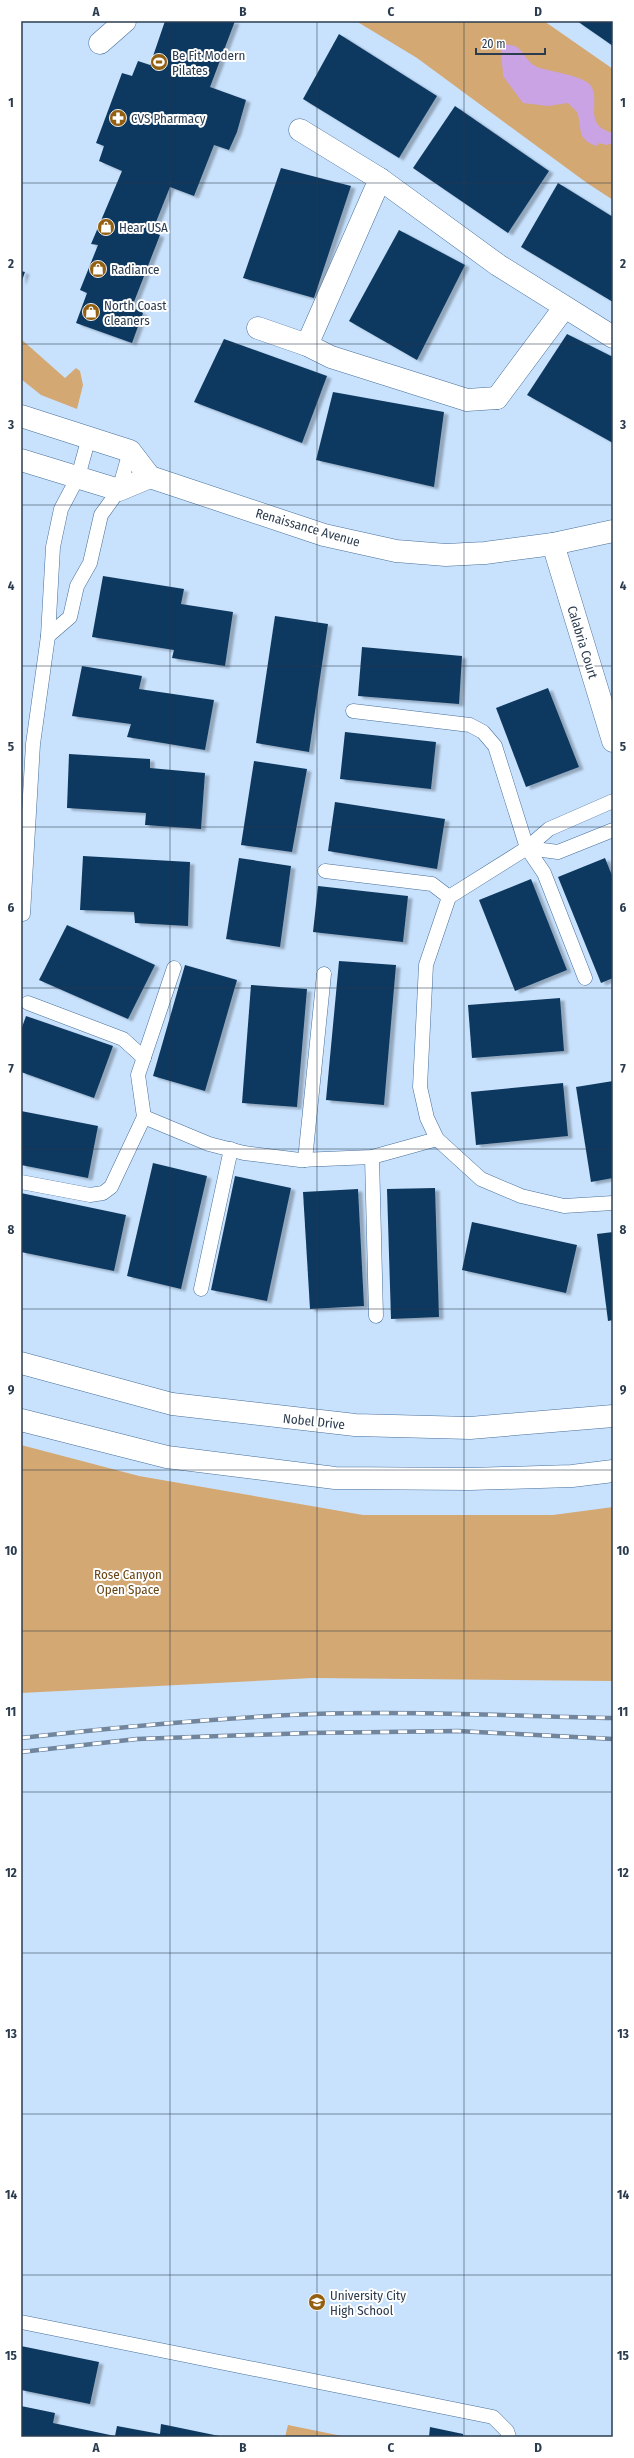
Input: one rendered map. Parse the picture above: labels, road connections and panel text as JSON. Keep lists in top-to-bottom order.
{
  "streets": {
    "street": ["Renaissance Avenue", "Calabria Court", "Nobel Drive"]
  },
  "crossings": [
    ["Renaissance Avenue", "Calabria Court"]
  ],
  "parks": ["Rose Canyon Open Space"],
  "places": {
    "sports": ["Be Fit Modern Pilates"],
    "pharmacy": ["CVS Pharmacy"],
    "shop": ["Hear USA", "Radiance", "North Coast Cleaners"],
    "school or university": ["University City High School"]
  },
  "scale_bar": "20 m",
  "grid": {
    "columns": [
      "A",
      "B",
      "C",
      "D"
    ],
    "rows": [
      "1",
      "2",
      "3",
      "4",
      "5",
      "6",
      "7",
      "8",
      "9",
      "10",
      "11",
      "12",
      "13",
      "14",
      "15"
    ]
  }
}
